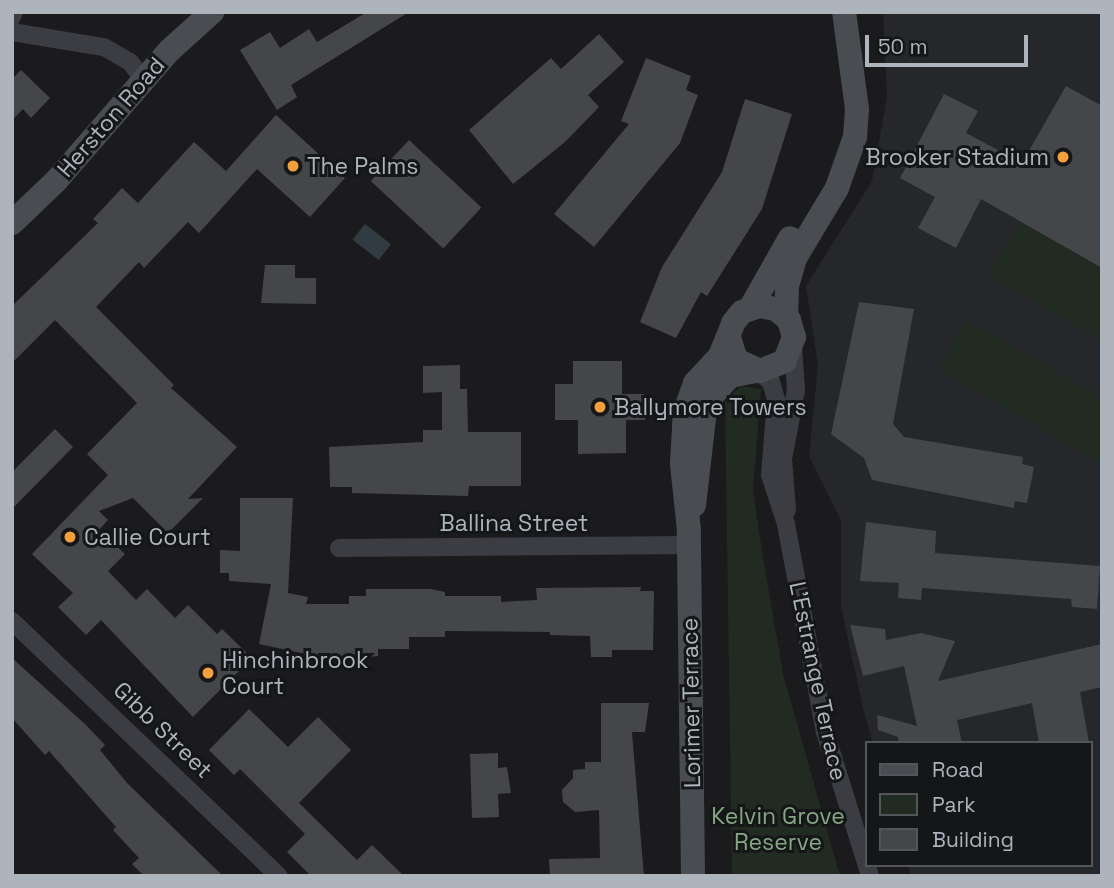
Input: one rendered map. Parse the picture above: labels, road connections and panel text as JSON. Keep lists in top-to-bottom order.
{
  "streets": {
    "street": [
      "Herston Road",
      "Ballina Street",
      "L'Estrange Terrace",
      "Lorimer Terrace",
      "Gibb Street"
    ]
  },
  "crossings": [
    ["Ballina Street", "Lorimer Terrace"],
    ["L'Estrange Terrace", "Lorimer Terrace"]
  ],
  "parks": ["Kelvin Grove Reserve"],
  "places": [
    "Brooker Stadium",
    "The Palms",
    "Ballymore Towers",
    "Callie Court",
    "Hinchinbrook Court"
  ],
  "legend": ["Road", "Park", "Building"],
  "scale_bar": "50 m"
}
